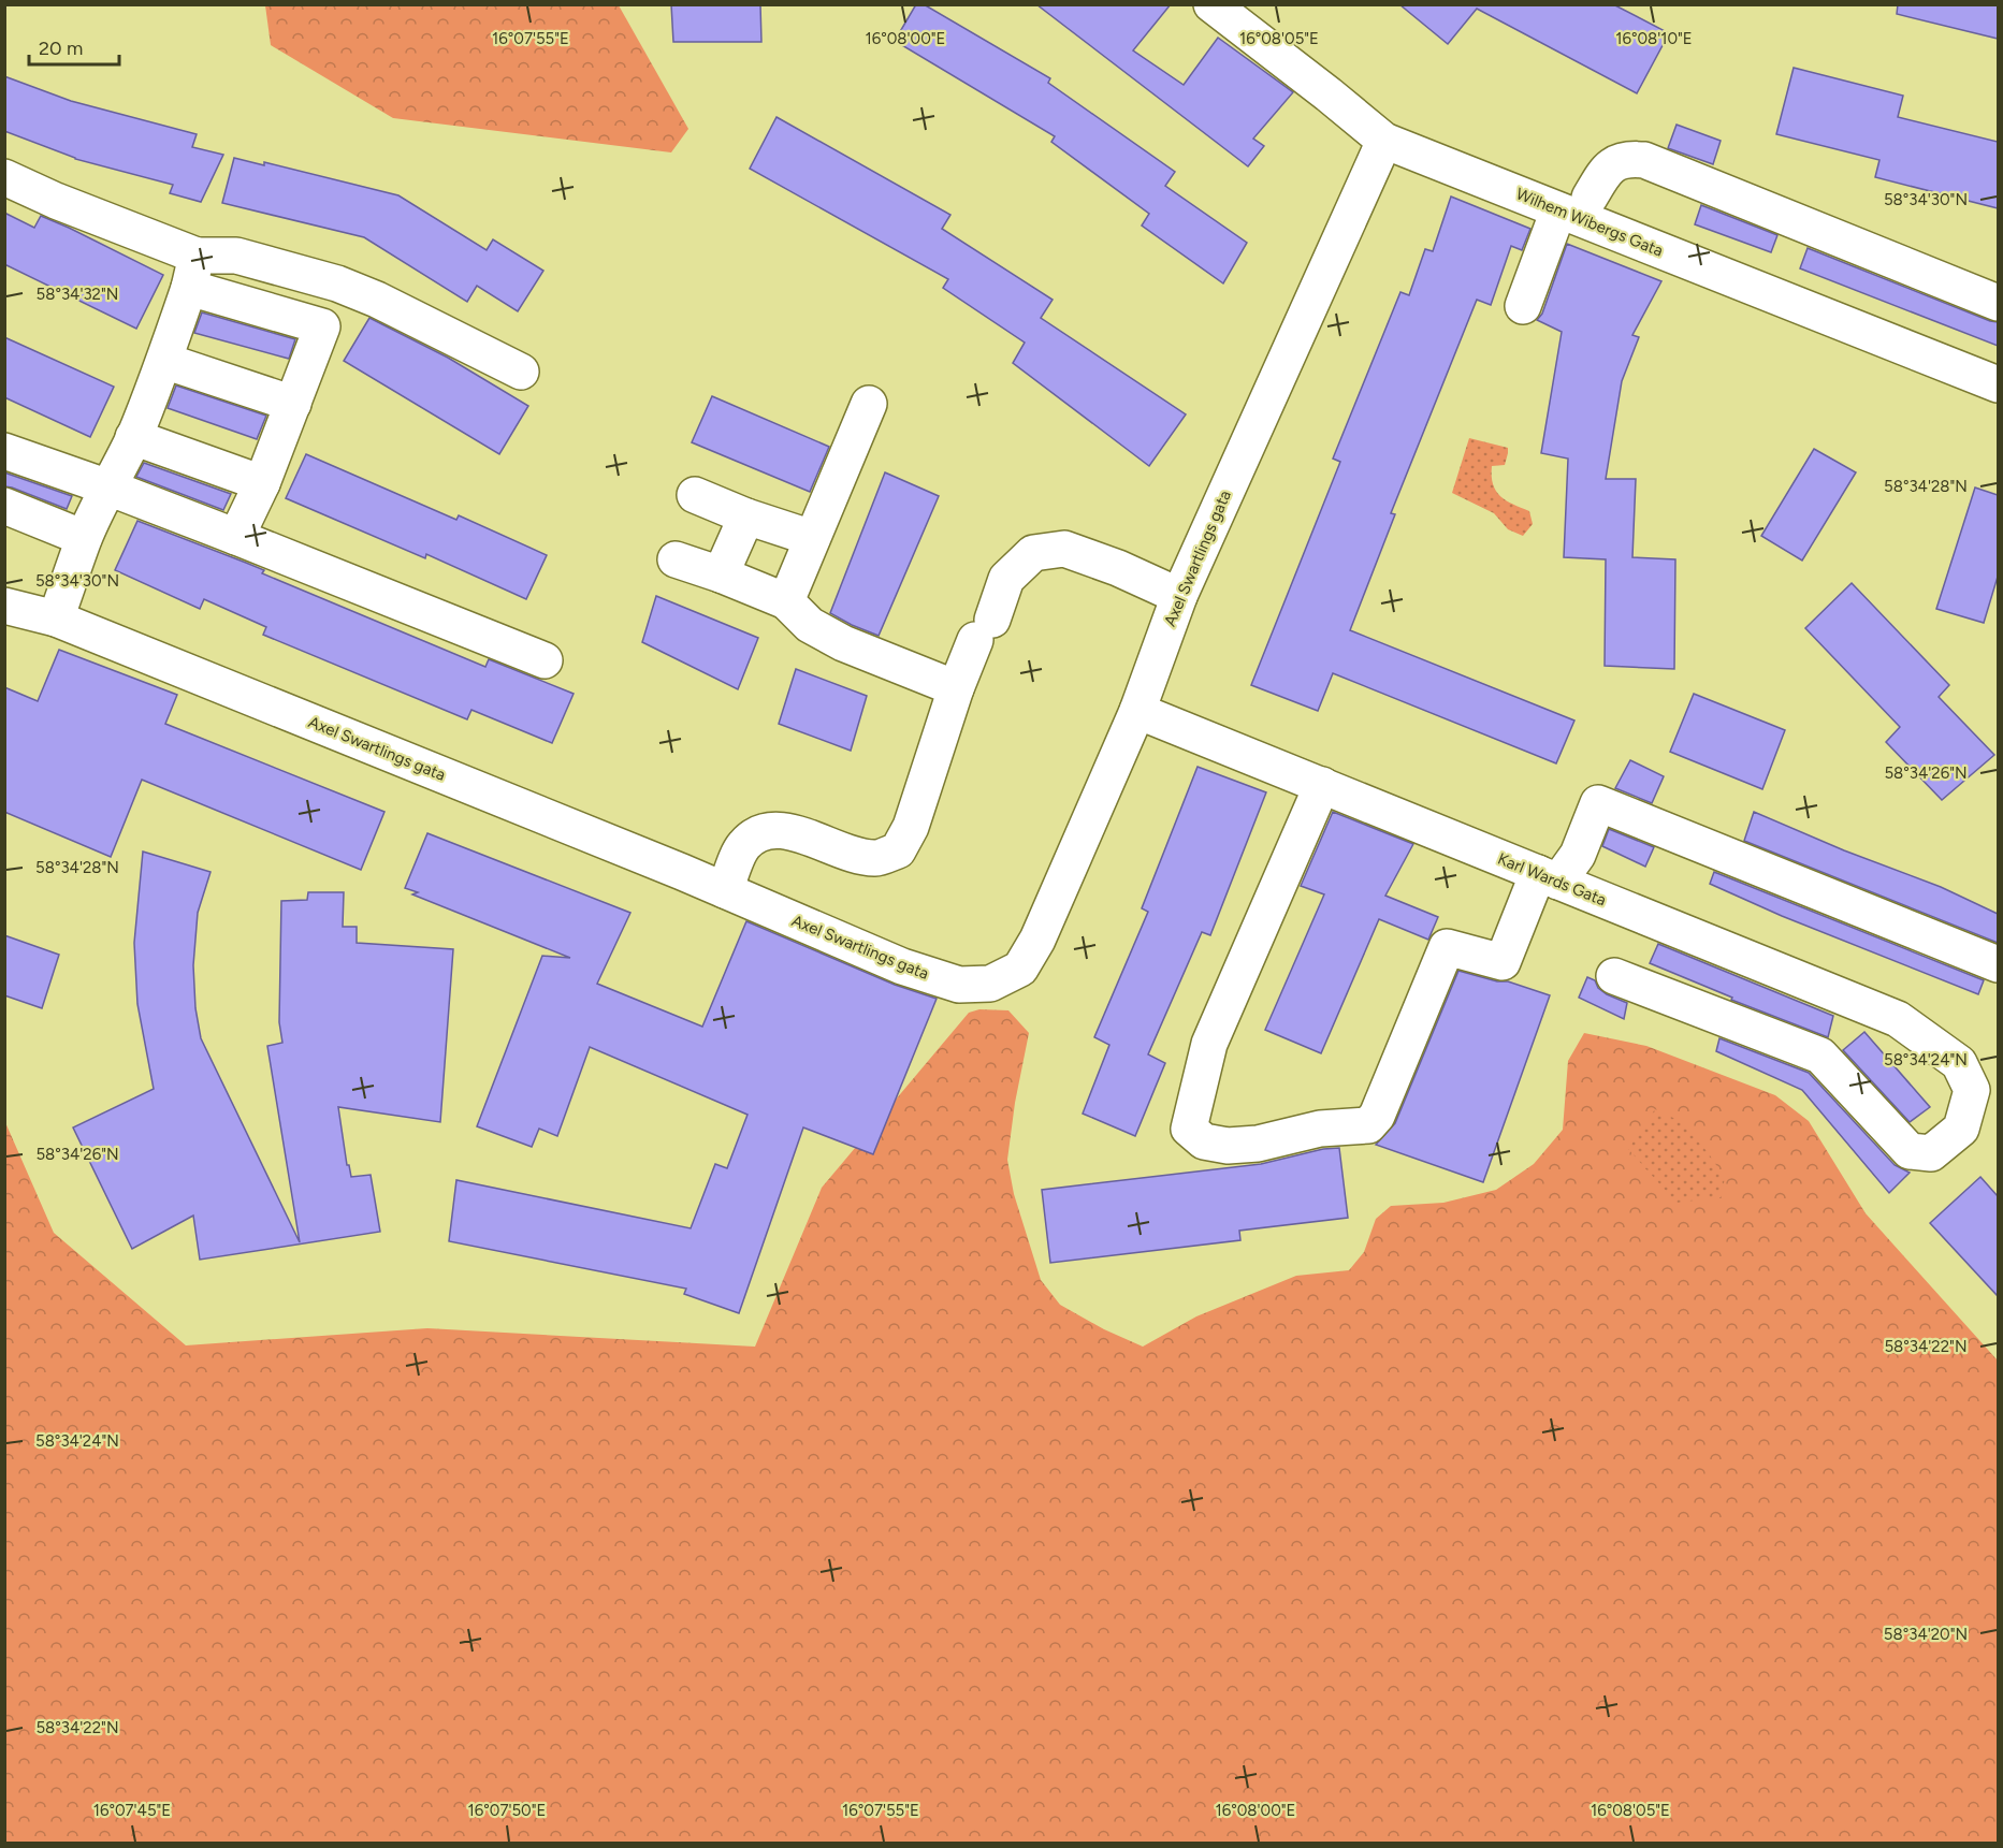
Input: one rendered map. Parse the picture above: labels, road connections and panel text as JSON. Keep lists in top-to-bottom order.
{
  "streets": {
    "street": ["Wilhem Wibergs Gata", "Axel Swartlings gata", "Karl Wards Gata"]
  },
  "crossings": [
    ["Wilhem Wibergs Gata", "Axel Swartlings gata"],
    ["Axel Swartlings gata", "Karl Wards Gata"]
  ],
  "scale_bar": "20 m",
  "coordinates": [
    "16°07'55\"E",
    "16°08'00\"E",
    "16°08'05\"E",
    "16°08'10\"E",
    "58°34'30\"N",
    "58°34'32\"N",
    "58°34'28\"N",
    "58°34'26\"N",
    "58°34'24\"N",
    "58°34'22\"N",
    "58°34'20\"N",
    "16°07'45\"E",
    "16°07'50\"E"
  ]
}
